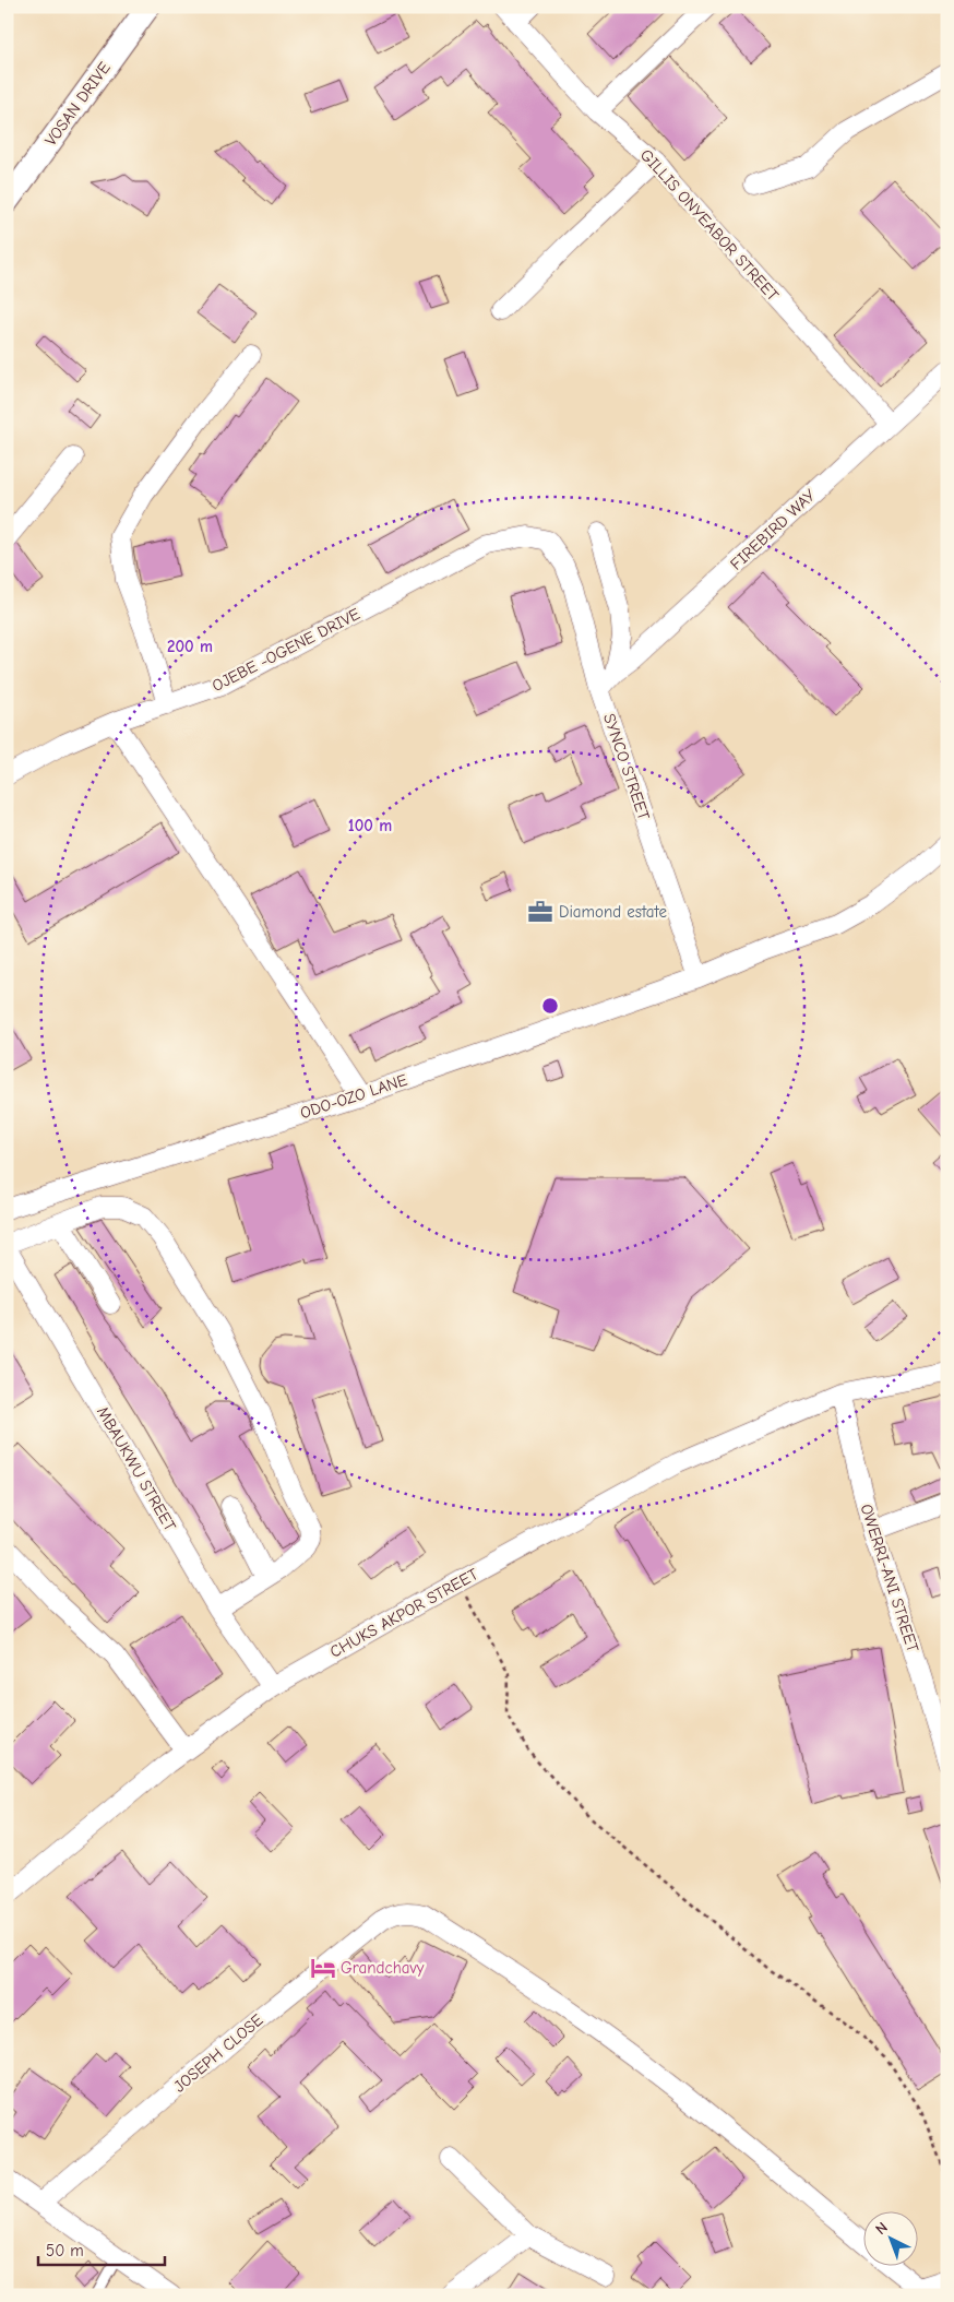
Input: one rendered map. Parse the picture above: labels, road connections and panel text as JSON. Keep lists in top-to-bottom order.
{
  "streets": {
    "street": [
      "VOSAN DRIVE",
      "GILLIS ONYEABOR STREET",
      "FIREBIRD WAY",
      "OJEBE -OGENE DRIVE",
      "SYNCO STREET",
      "ODO-OZO LANE",
      "MBAUKWU STREET",
      "OWERRI-ANI STREET",
      "CHUKS AKPOR STREET",
      "JOSEPH CLOSE"
    ]
  },
  "crossings": [
    ["GILLIS ONYEABOR STREET", "FIREBIRD WAY"],
    ["FIREBIRD WAY", "SYNCO STREET"],
    ["OJEBE -OGENE DRIVE", "SYNCO STREET"],
    ["SYNCO STREET", "ODO-OZO LANE"],
    ["MBAUKWU STREET", "CHUKS AKPOR STREET"],
    ["OWERRI-ANI STREET", "CHUKS AKPOR STREET"]
  ],
  "places": {
    "office": ["Diamond estate"],
    "hotel": ["Grandchavy"]
  },
  "scale_bar": "50 m",
  "north": "top left",
  "rings": ["200 m", "100 m"]
}
